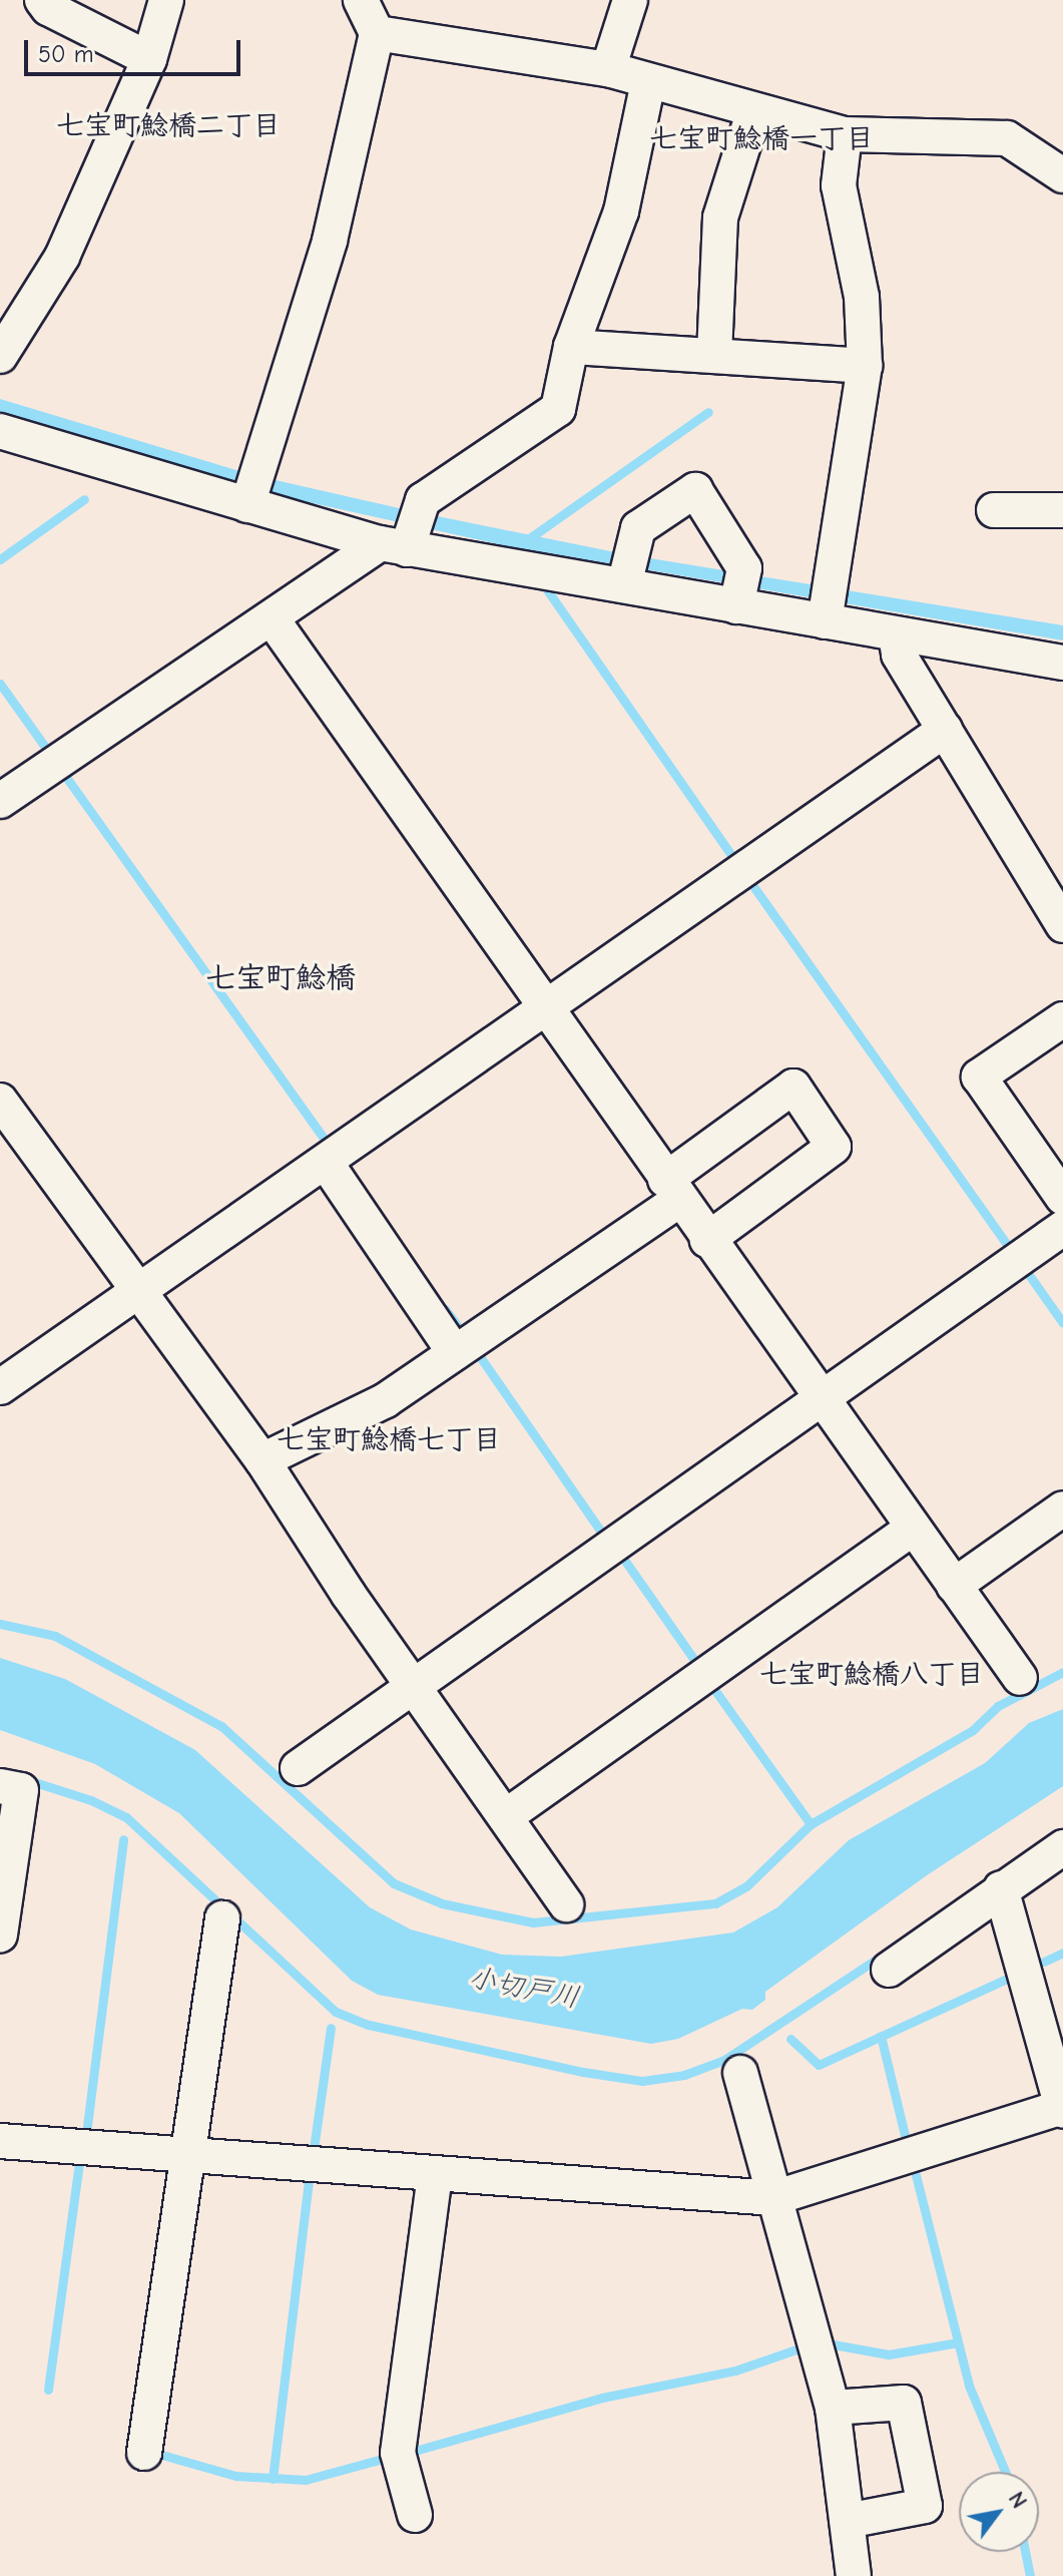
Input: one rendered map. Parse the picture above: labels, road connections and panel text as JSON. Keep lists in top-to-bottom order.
{
  "districts": [
    "七宝町鯰橋二丁目",
    "七宝町鯰橋一丁目",
    "七宝町鯰橋",
    "七宝町鯰橋七丁目",
    "七宝町鯰橋八丁目"
  ],
  "water": ["小切戸川"],
  "scale_bar": "50 m",
  "north": "top right"
}
